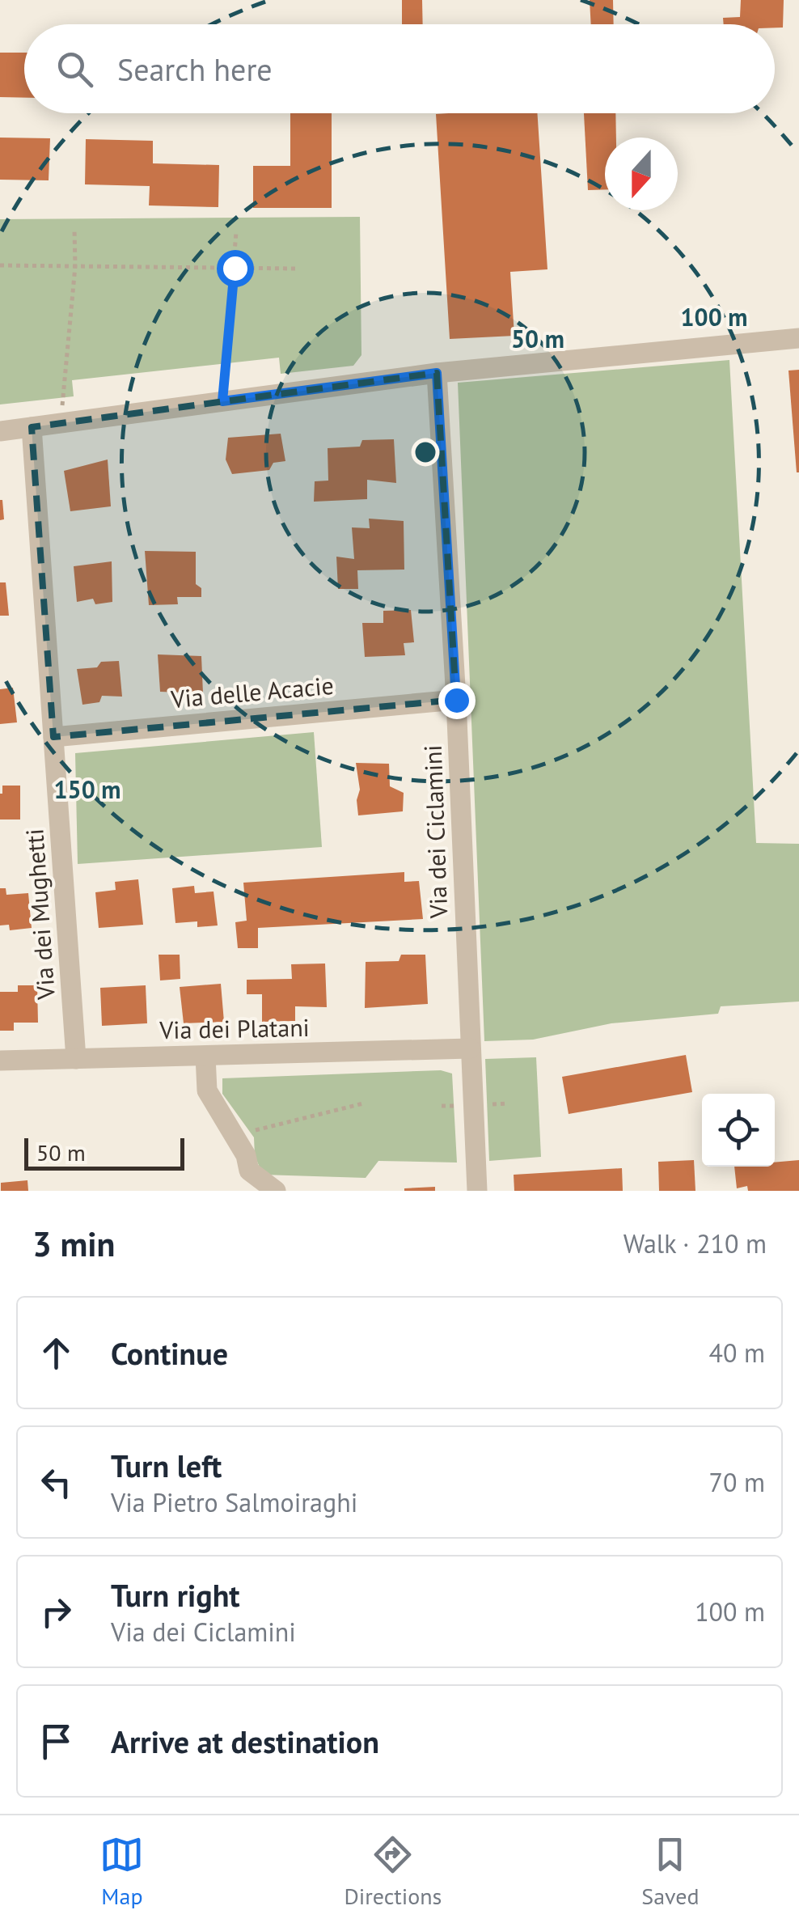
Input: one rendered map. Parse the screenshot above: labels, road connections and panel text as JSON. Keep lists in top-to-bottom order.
{
  "streets": {
    "street": [
      "Via delle Acacie",
      "Via dei Ciclamini",
      "Via dei Mughetti",
      "Via dei Platani"
    ]
  },
  "crossings": [
    ["Via delle Acacie", "Via dei Ciclamini"],
    ["Via delle Acacie", "Via dei Mughetti"],
    ["Via dei Ciclamini", "Via dei Platani"],
    ["Via dei Mughetti", "Via dei Platani"]
  ],
  "scale_bar": "50 m",
  "north": "bottom",
  "page": {
    "search": "Search here",
    "scale": "50 m",
    "heading": ["3 min", "Walk · 210 m"],
    "list": [
      ["Continue", "40 m"],
      ["Turn left", "Via Pietro Salmoiraghi", "70 m"],
      ["Turn right", "Via dei Ciclamini", "100 m"],
      "Arrive at destination"
    ],
    "nav": ["Map", "Directions", "Saved"]
  },
  "rings": ["100 m", "50 m", "150 m"]
}
